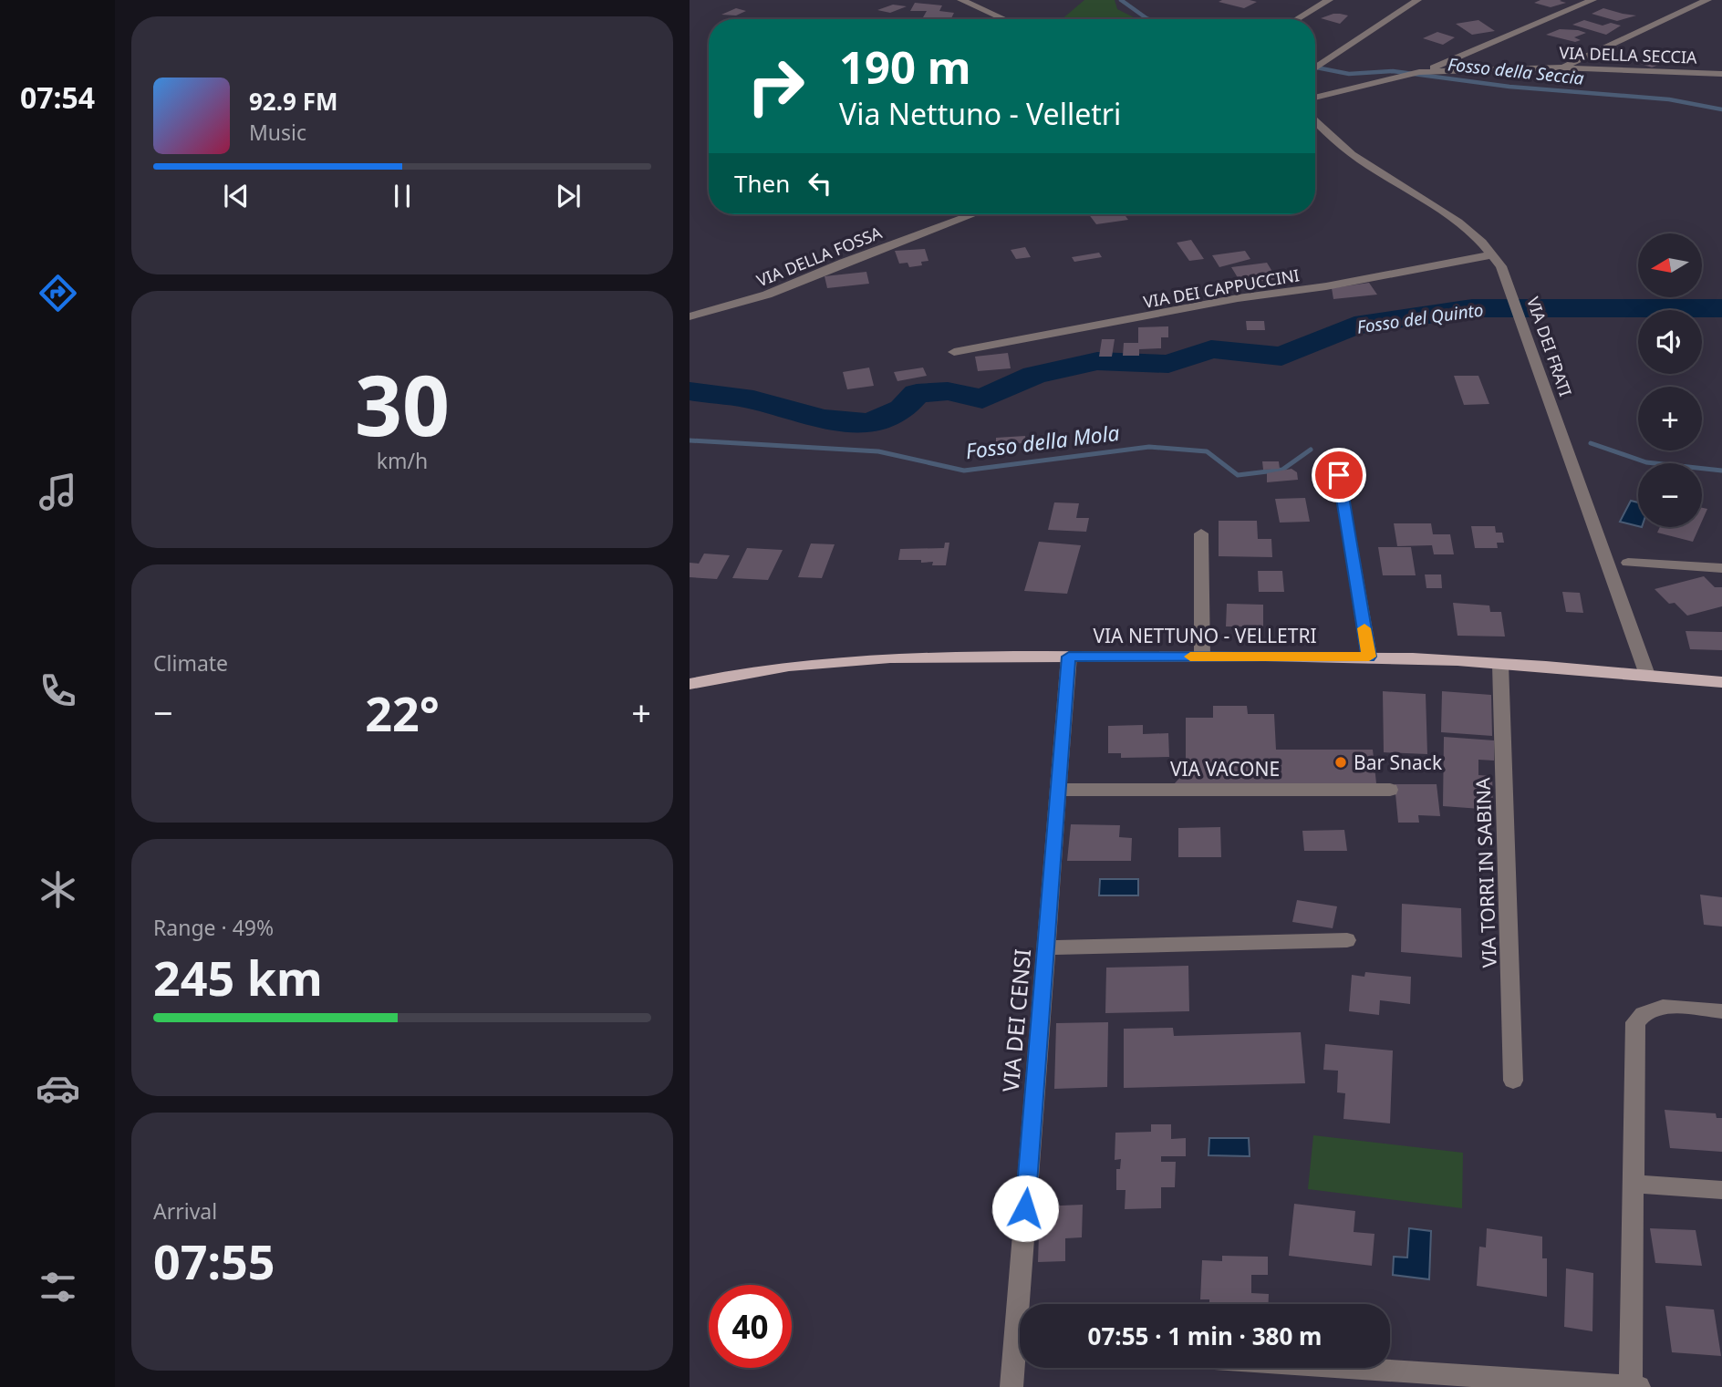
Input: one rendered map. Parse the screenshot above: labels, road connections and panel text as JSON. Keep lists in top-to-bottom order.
{
  "streets": {
    "main road": ["VIA NETTUNO - VELLETRI"],
    "street": [
      "VIA DELLA SECCIA",
      "VIA DELLA FOSSA",
      "VIA DEI CAPPUCCINI",
      "VIA DEI FRATI",
      "VIA VACONE",
      "VIA TORRI IN SABINA",
      "VIA DEI CENSI"
    ]
  },
  "crossings": [
    ["VIA DEI CAPPUCCINI", "VIA DEI FRATI"],
    ["VIA DEI FRATI", "VIA NETTUNO - VELLETRI"],
    ["VIA NETTUNO - VELLETRI", "VIA TORRI IN SABINA"],
    ["VIA NETTUNO - VELLETRI", "VIA DEI CENSI"],
    ["VIA VACONE", "VIA DEI CENSI"]
  ],
  "water": ["Fosso della Seccia", "Fosso del Quinto", "Fosso della Mola"],
  "places": ["Bar Snack"],
  "north": "left",
  "page": {
    "tabs": "07:54",
    "turn": ["190 m", "Via Nettuno - Velletri"],
    "song": ["92.9 FM", "Music"],
    "then": "Then",
    "map_buttons": ["+", "−"],
    "tile": [
      ["30", "km/h"],
      "Climate",
      ["Range · 49%", "245 km"],
      ["Arrival", "07:55"]
    ],
    "heat": ["−", "22°", "+"],
    "limit": "40",
    "trip": "07:55 · 1 min · 380 m"
  }
}
